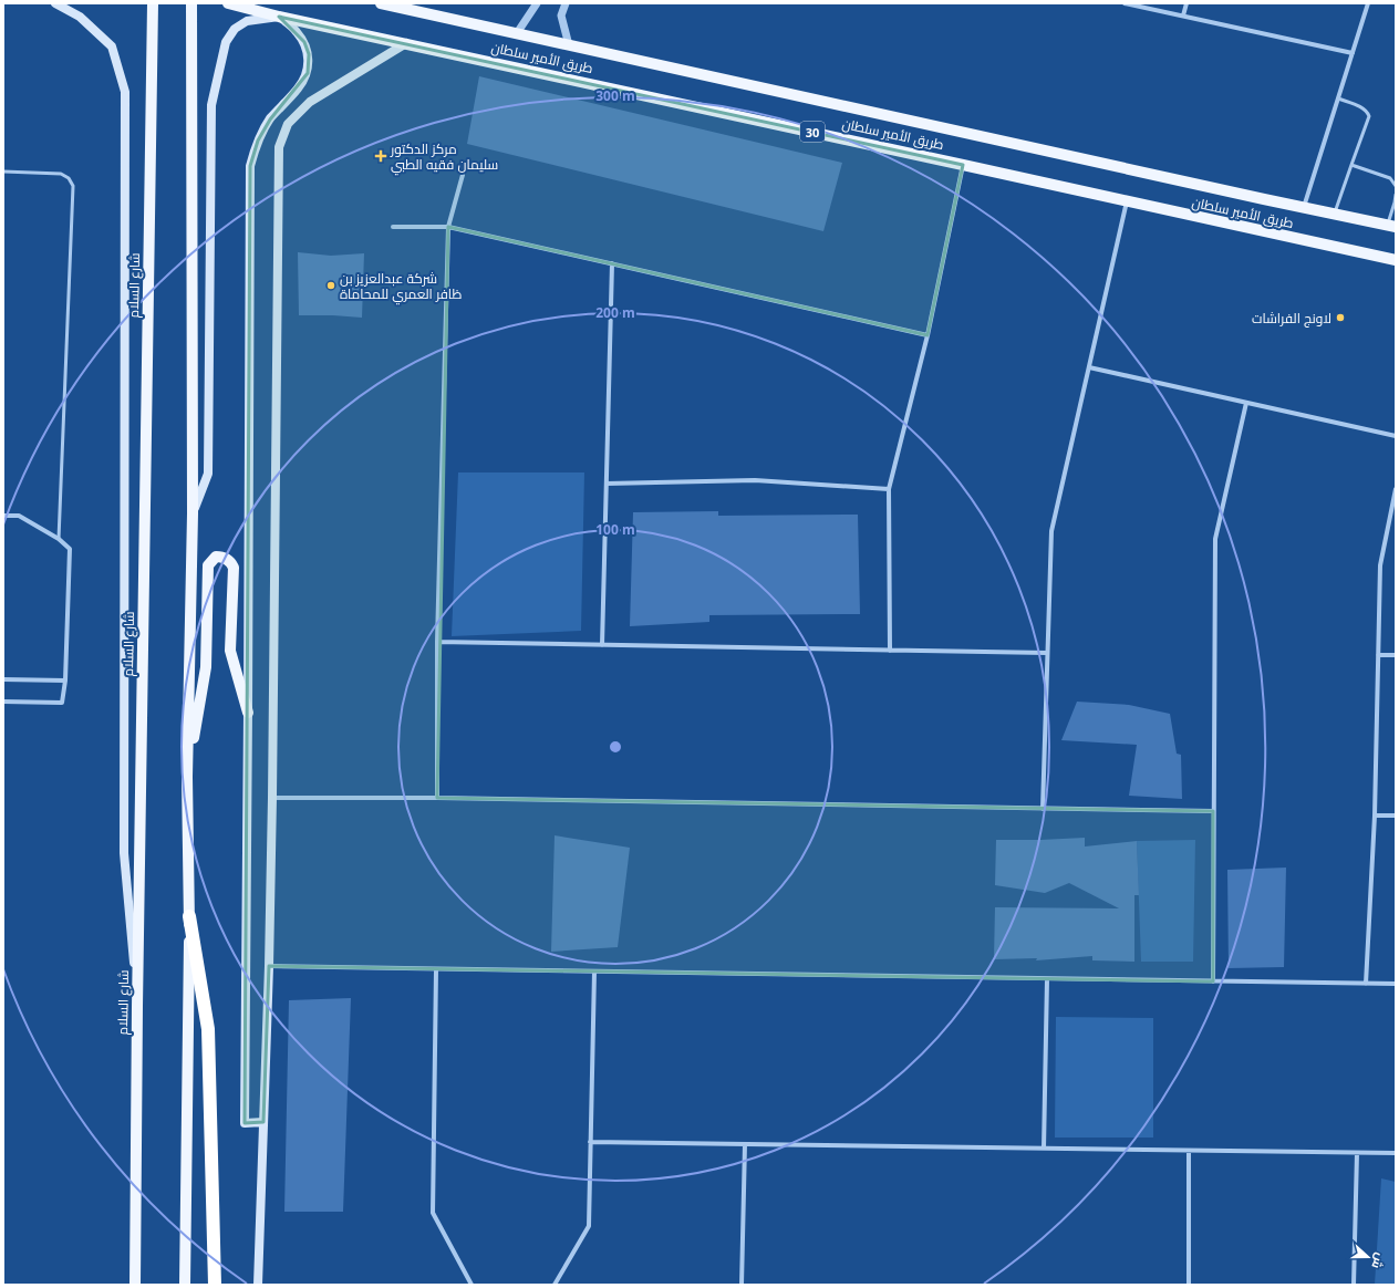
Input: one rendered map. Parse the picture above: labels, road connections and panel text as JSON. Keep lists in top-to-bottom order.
{
  "streets": {
    "main road": ["طريق الأمير سلطان", "30", "شارع السلام"]
  },
  "places": {
    "health": ["مركز الدكتور سليمان فقيه الطبي"],
    "other": ["شركة عبدالعزيز بن ظافر العمري للمحاماة", "لاونج الفراشات"]
  },
  "north": "right",
  "rings": ["300 m", "200 m", "100 m"]
}
